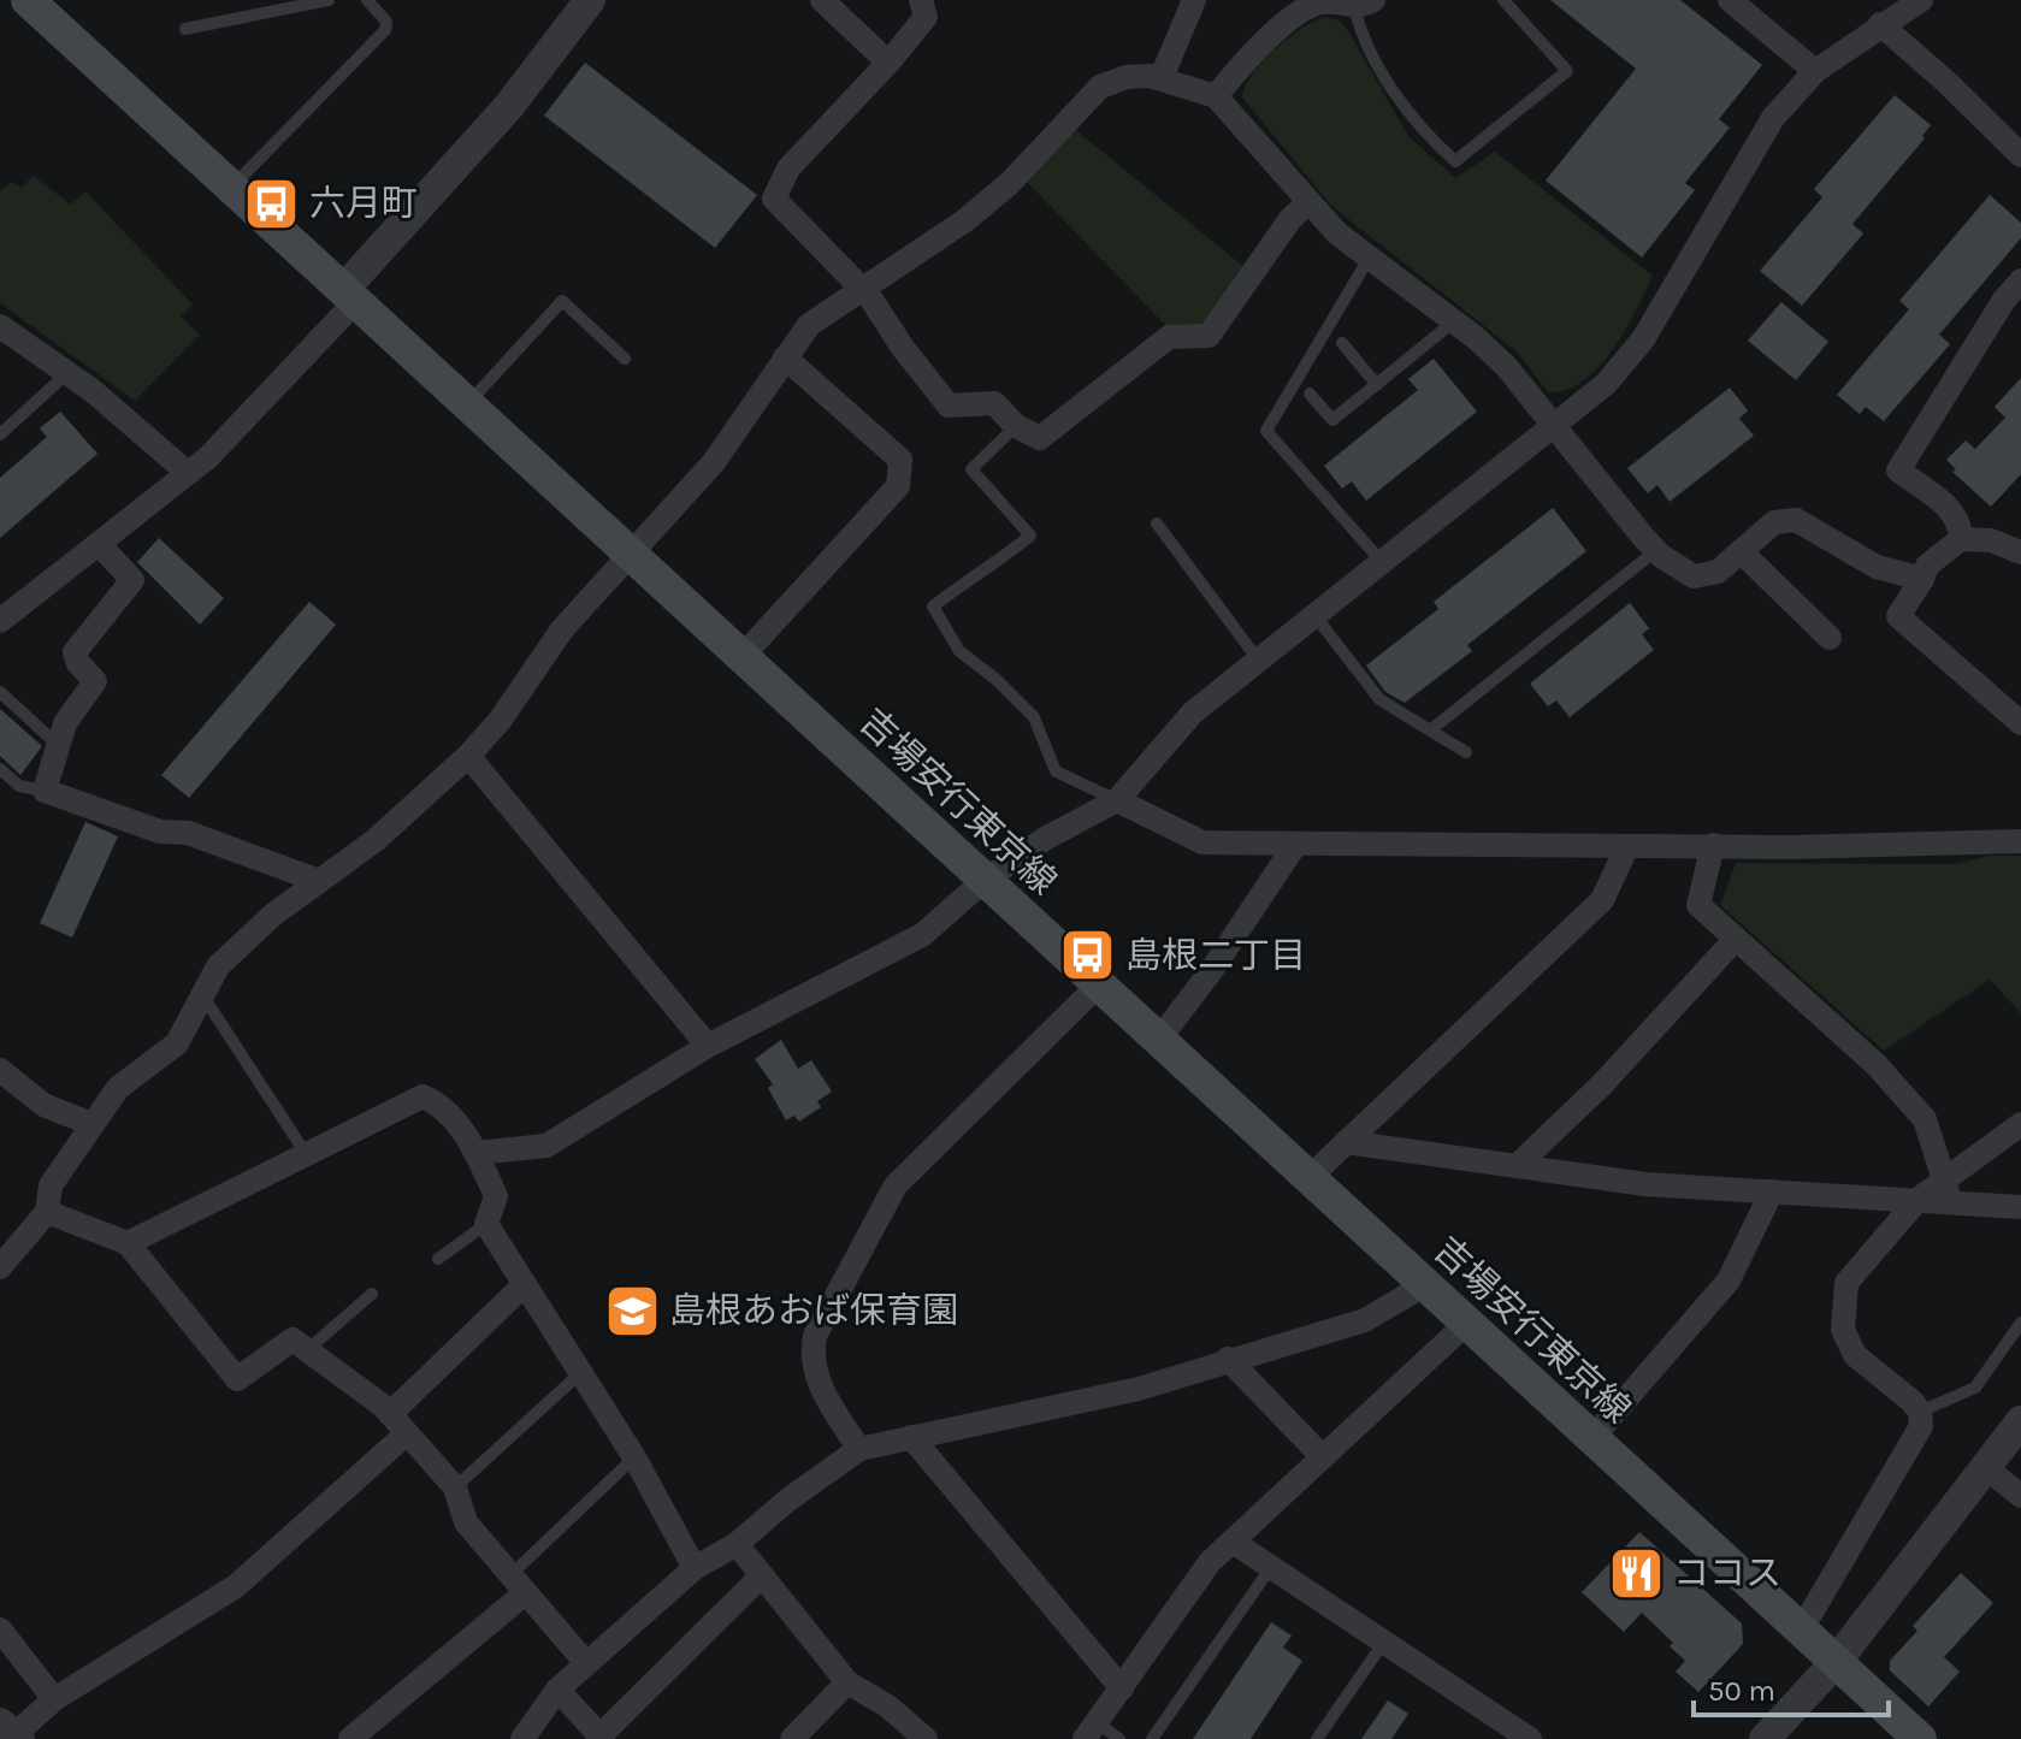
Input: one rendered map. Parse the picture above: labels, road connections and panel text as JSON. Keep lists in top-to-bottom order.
{
  "streets": {
    "main road": ["吉場安行東京線"]
  },
  "places": {
    "bus stop": ["六月町", "島根二丁目"],
    "school or university": ["島根あおば保育園"],
    "restaurant": ["ココス"]
  },
  "scale_bar": "50 m"
}
